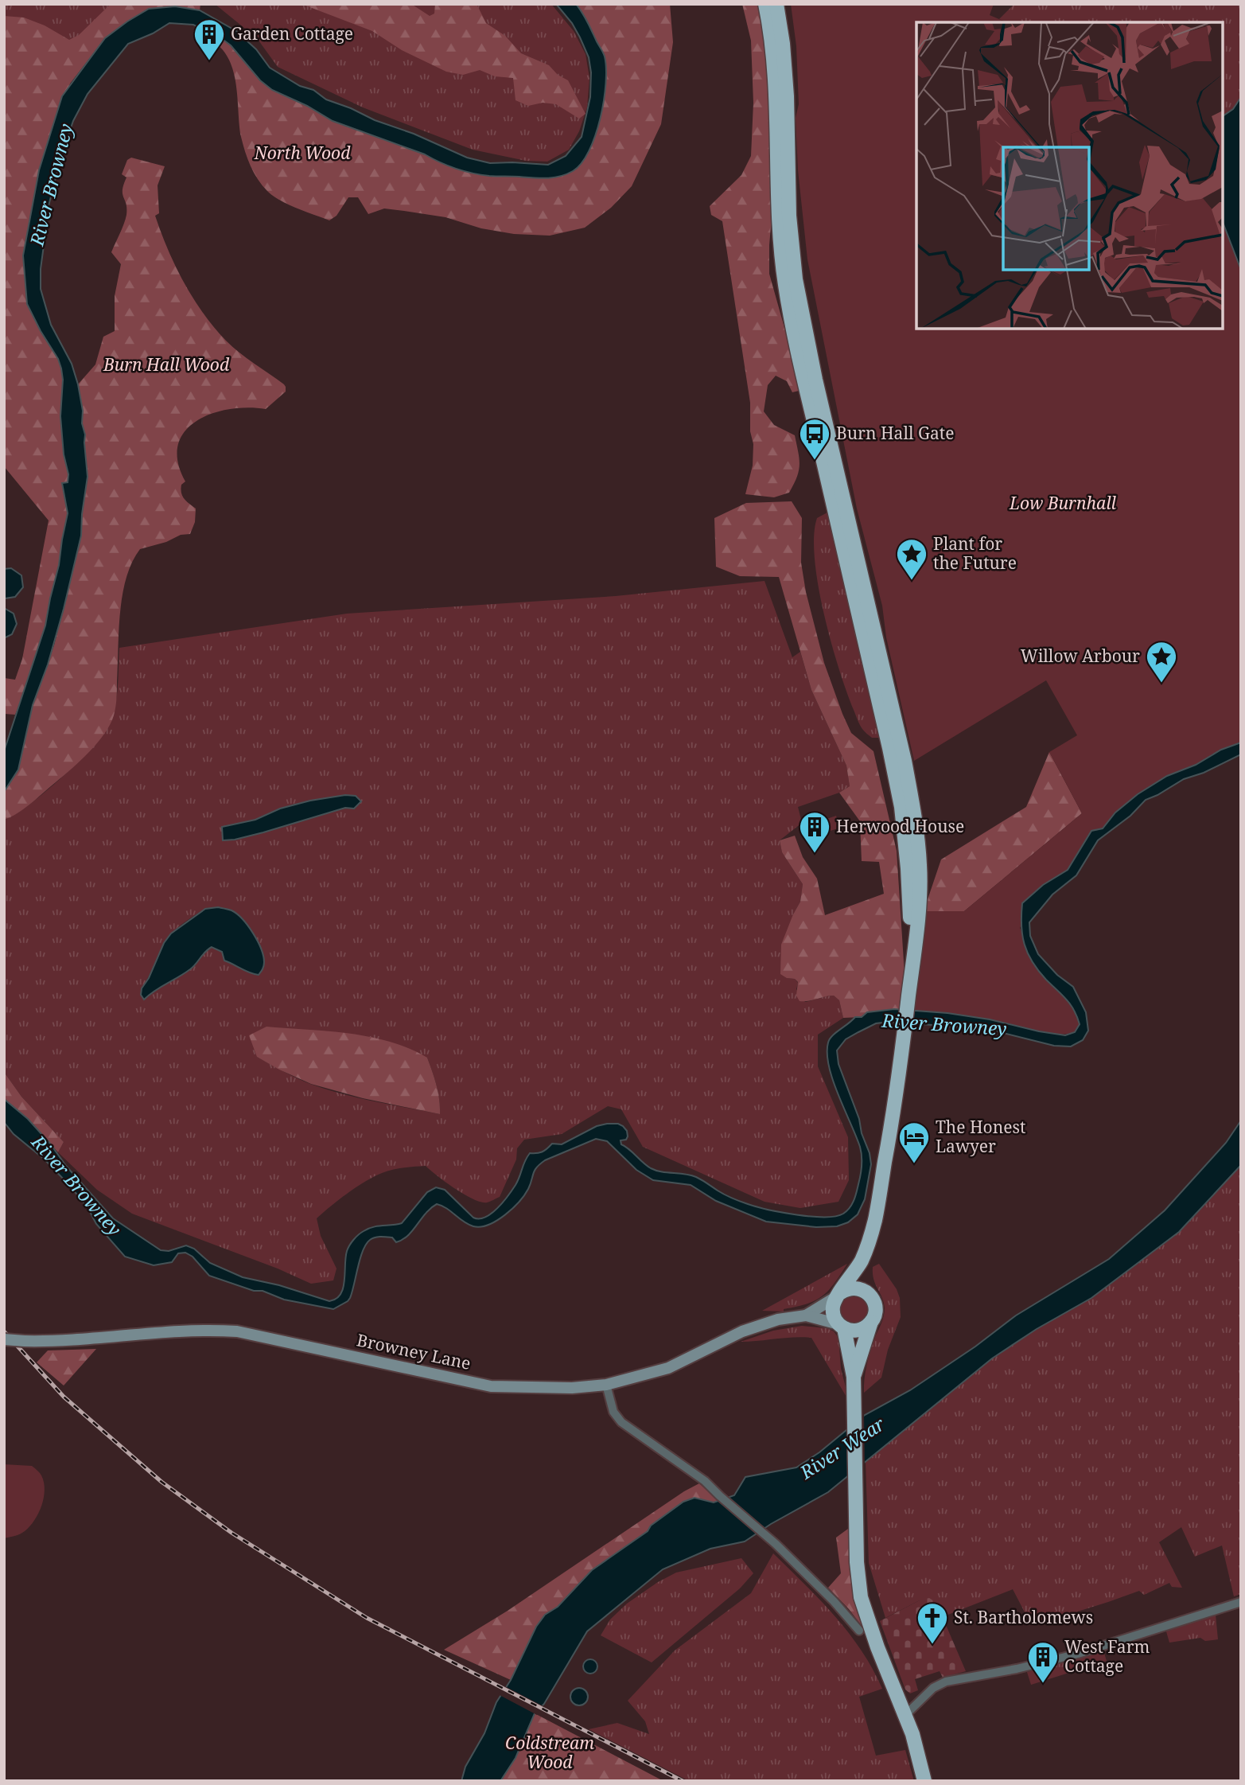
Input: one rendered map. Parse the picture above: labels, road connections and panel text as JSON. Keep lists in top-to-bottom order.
{
  "streets": {
    "main road": ["Browney Lane"]
  },
  "water": ["River Browney", "River Wear"],
  "parks": [
    "North Wood",
    "Burn Hall Wood",
    "Low Burnhall",
    "Coldstream Wood"
  ],
  "places": {
    "building": ["Garden Cottage", "Herwood House", "West Farm Cottage"],
    "bus stop": ["Burn Hall Gate"],
    "place": ["Plant for the Future", "Willow Arbour"],
    "hotel": ["The Honest Lawyer"],
    "church": ["St. Bartholomews"]
  }
}
